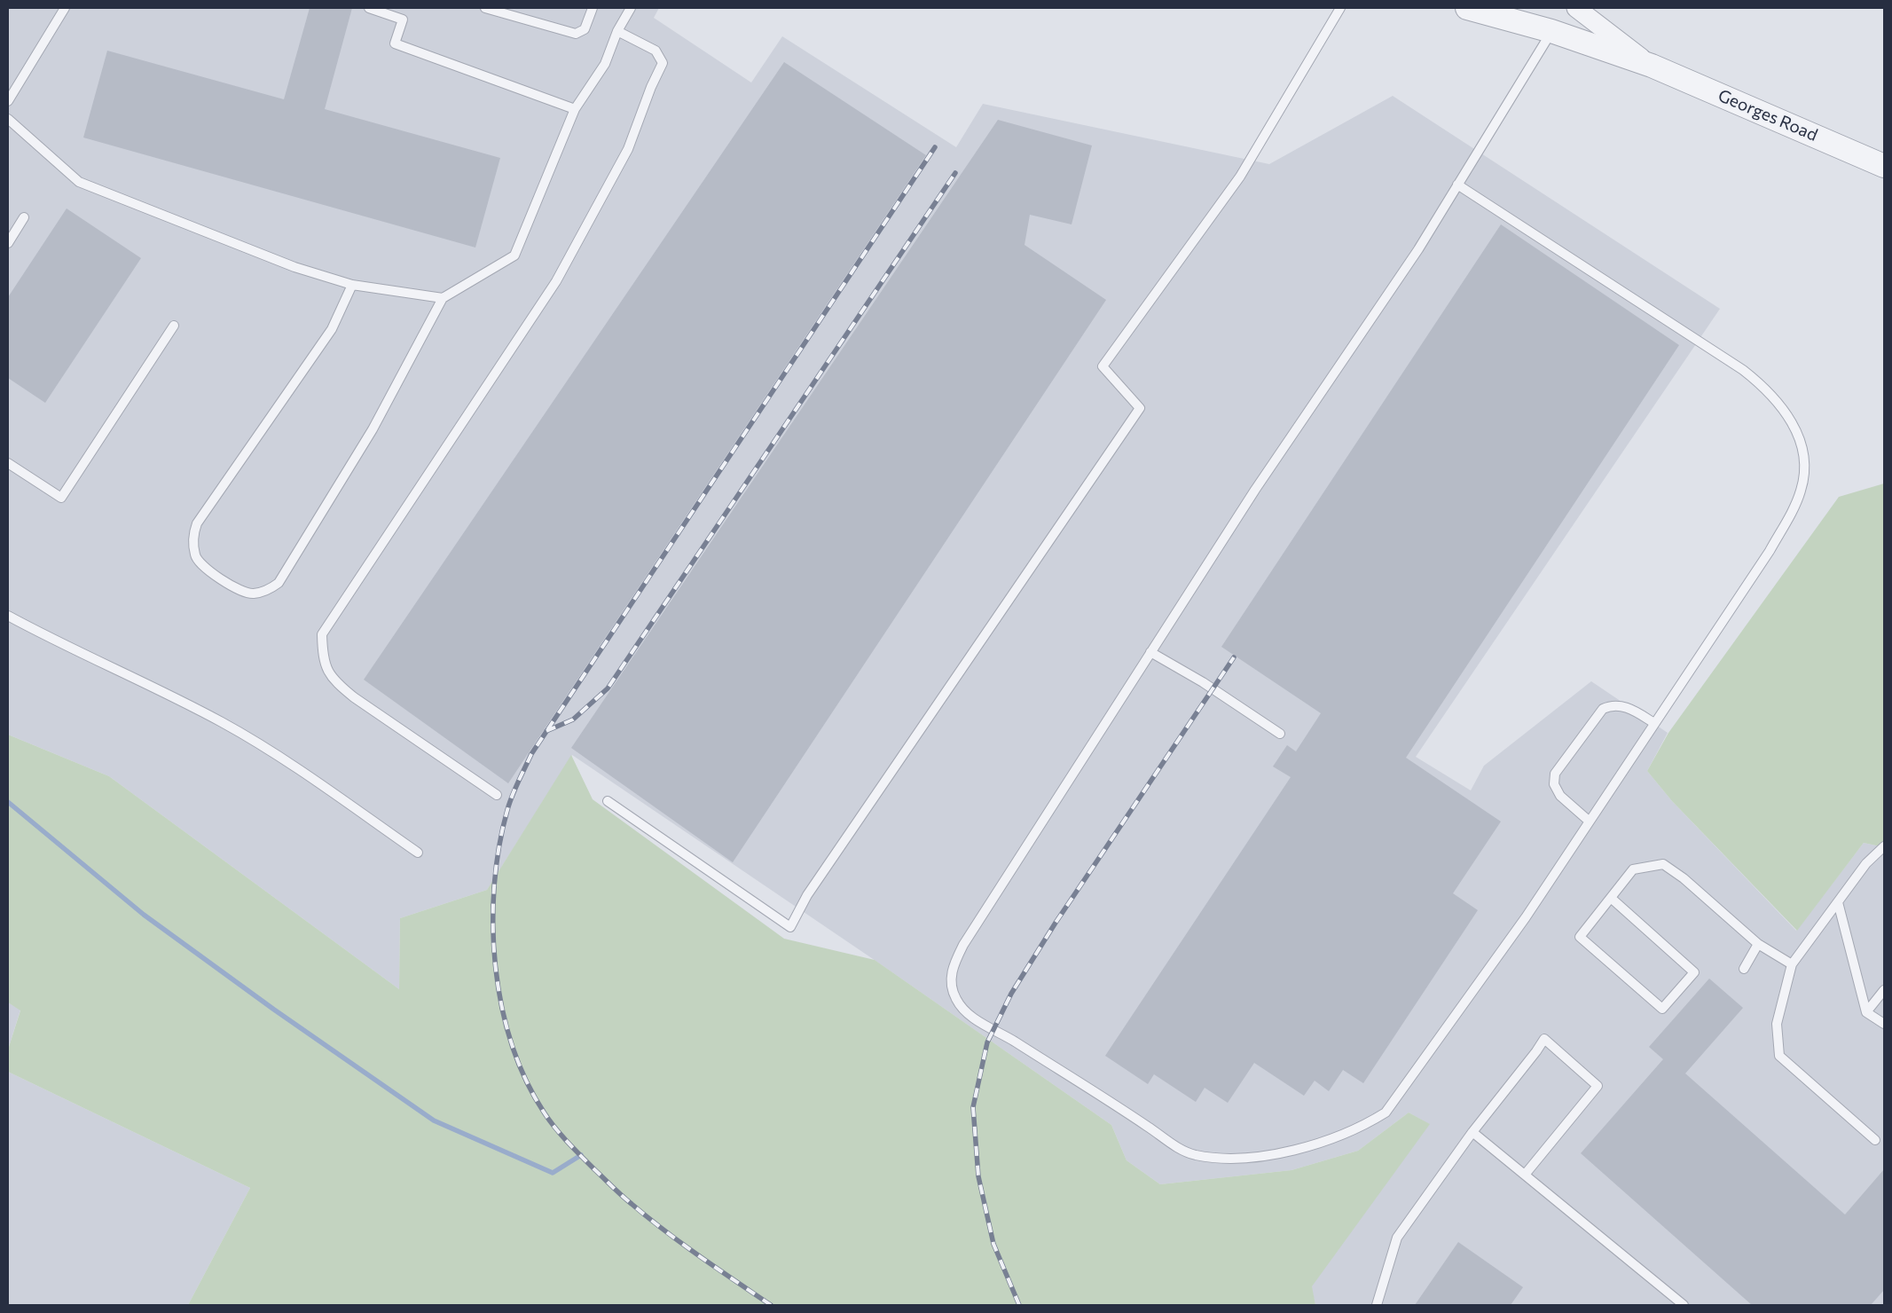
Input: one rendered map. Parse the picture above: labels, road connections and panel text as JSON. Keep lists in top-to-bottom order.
{
  "streets": {
    "street": ["Georges Road"]
  }
}
